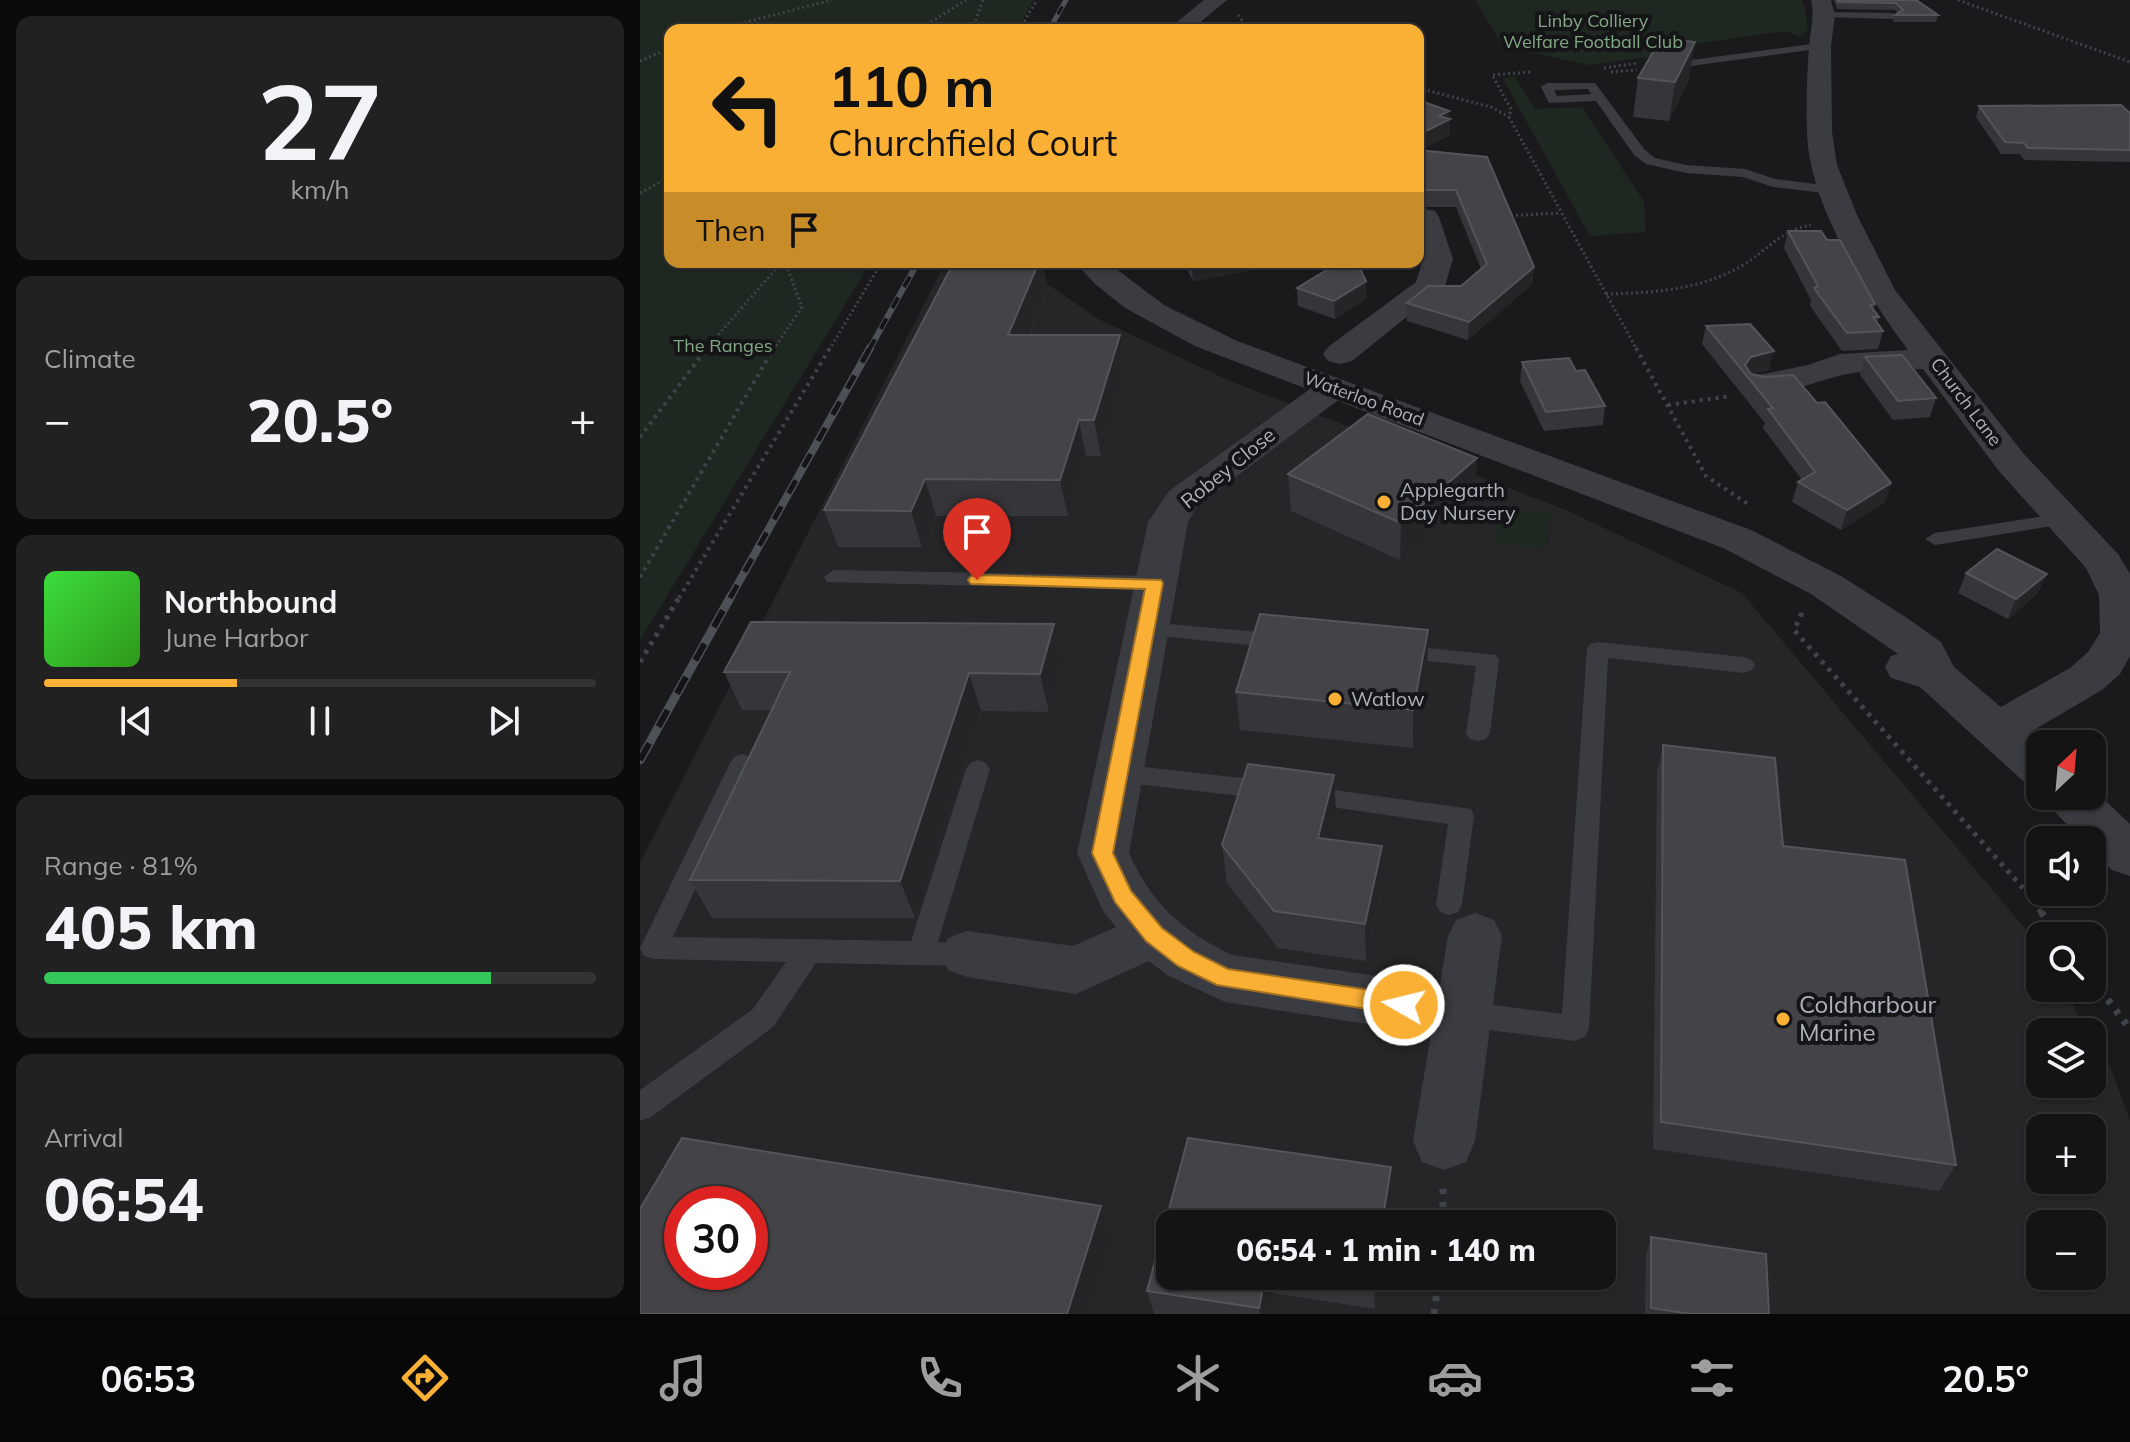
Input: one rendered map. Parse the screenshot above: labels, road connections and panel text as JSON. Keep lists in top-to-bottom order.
{
  "streets": {
    "street": ["Waterloo Road", "Church Lane", "Robey Close"]
  },
  "crossings": [
    ["Waterloo Road", "Church Lane"],
    ["Waterloo Road", "Robey Close"]
  ],
  "parks": ["Linby Colliery Welfare Football Club", "The Ranges"],
  "places": ["Applegarth Day Nursery", "Watlow", "Coldharbour Marine"],
  "north": "top right",
  "page": {
    "tile": [
      ["27", "km/h"],
      "Climate",
      ["Range · 81%", "405 km"],
      ["Arrival", "06:54"]
    ],
    "turn": ["110 m", "Churchfield Court"],
    "then": "Then",
    "heat": ["−", "20.5°", "+"],
    "song": ["Northbound", "June Harbor"],
    "map_buttons": ["+", "−"],
    "limit": "30",
    "trip": "06:54 · 1 min · 140 m",
    "tabs": ["06:53", "20.5°"]
  }
}
